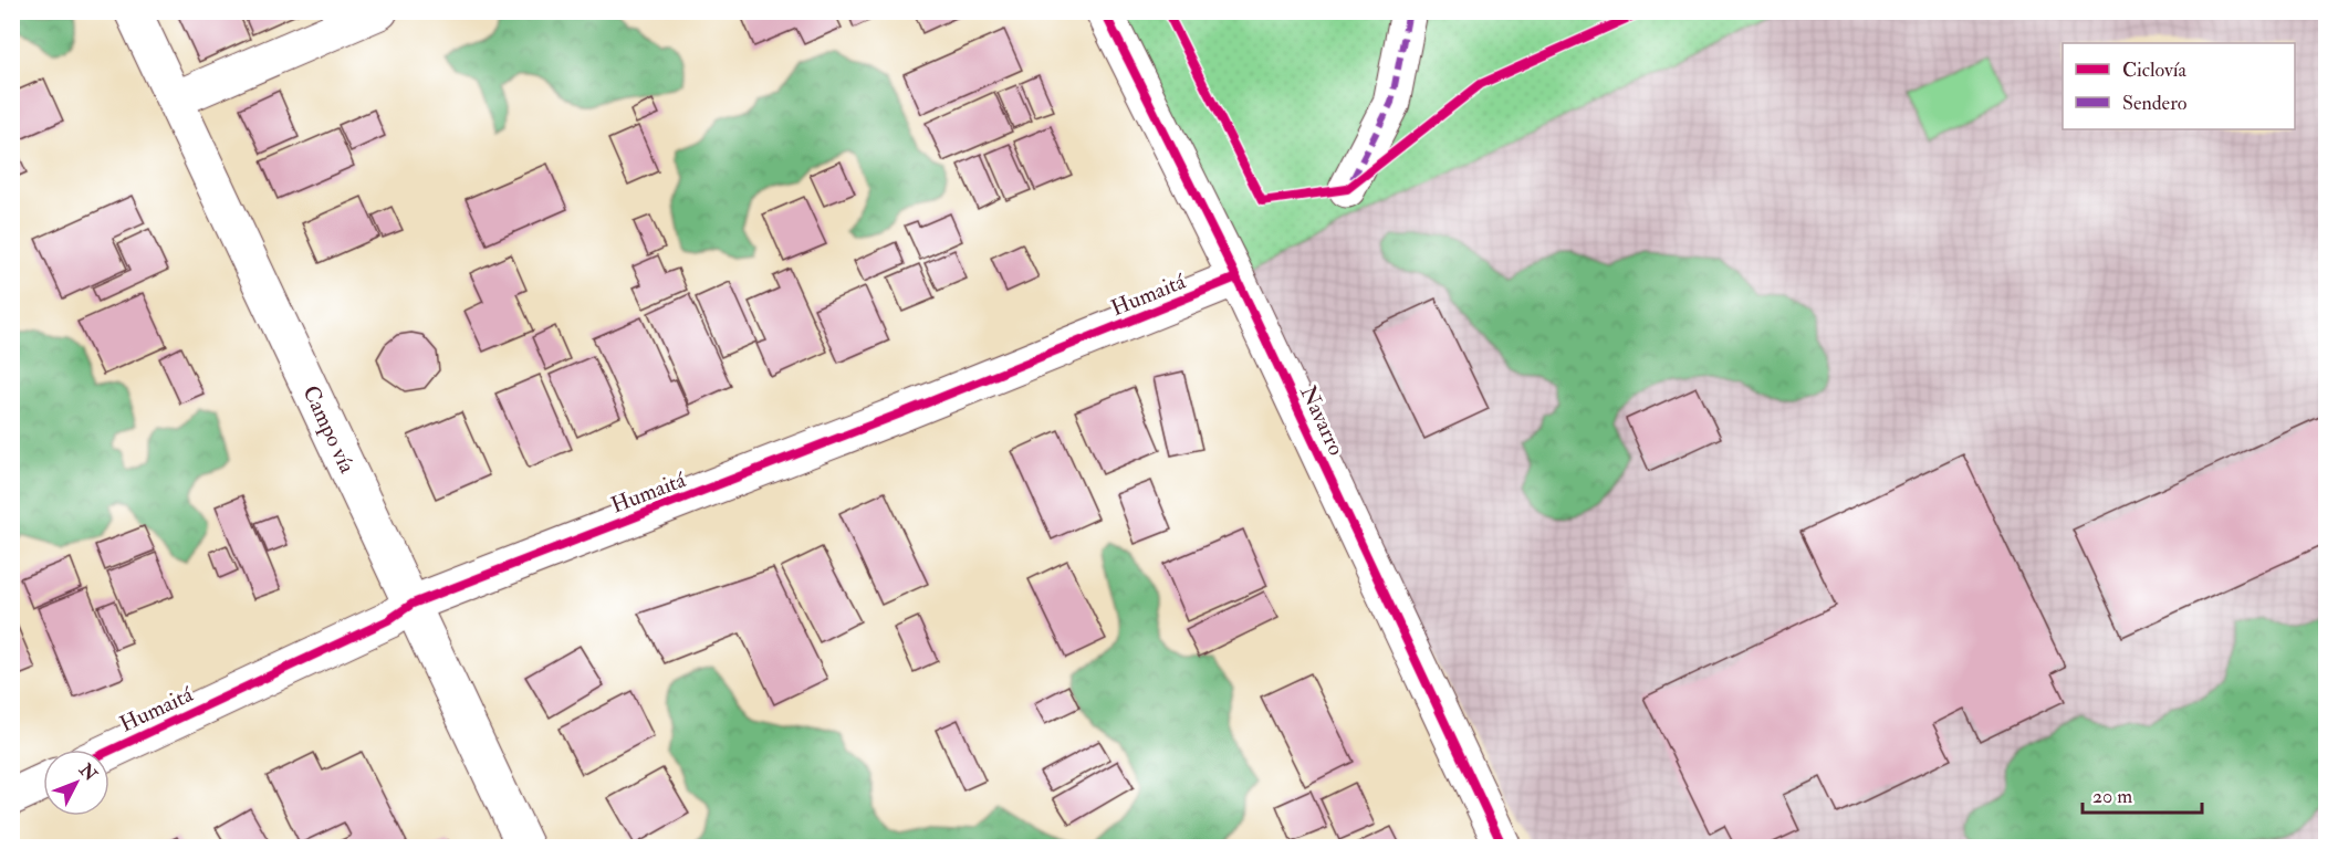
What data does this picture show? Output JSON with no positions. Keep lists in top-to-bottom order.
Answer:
{
  "streets": {
    "street": ["Humaitá", "Navarro", "Campo vía"]
  },
  "crossings": [
    ["Humaitá", "Navarro"],
    ["Humaitá", "Campo vía"]
  ],
  "legend": ["Ciclovía", "Sendero"],
  "scale_bar": "20 m",
  "north": "top right"
}
